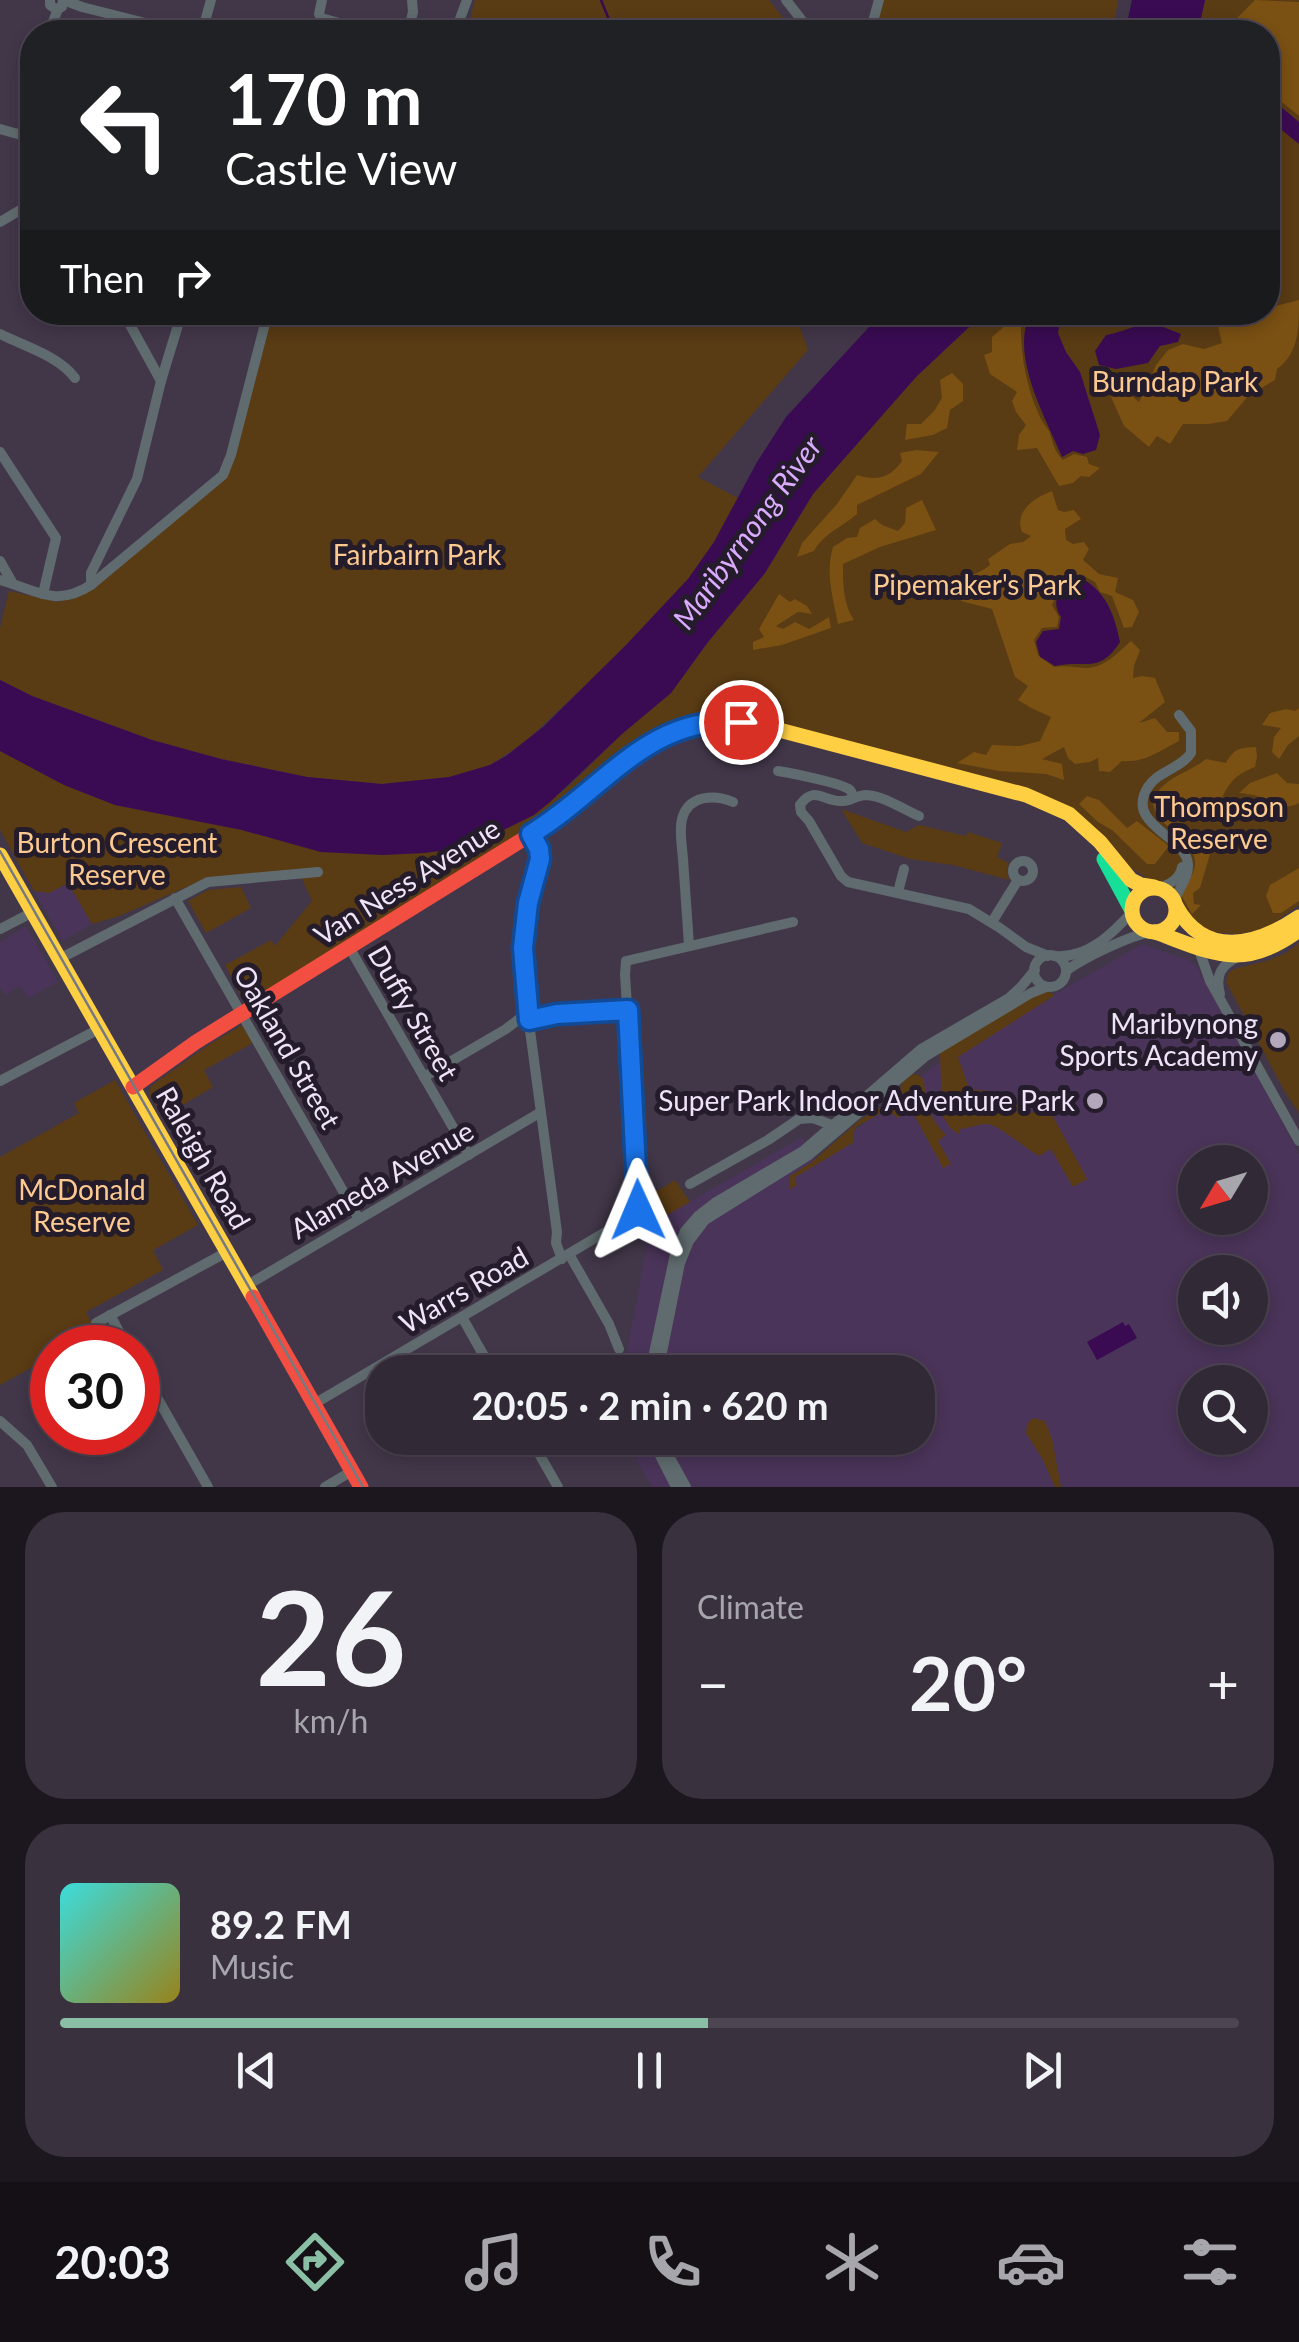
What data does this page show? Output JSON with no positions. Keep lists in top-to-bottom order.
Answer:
{
  "streets": {
    "main road": ["Van Ness Avenue", "Raleigh Road"],
    "street": [
      "Duffy Street",
      "Oakland Street",
      "Alameda Avenue",
      "Warrs Road"
    ]
  },
  "crossings": [
    ["Van Ness Avenue", "Duffy Street"],
    ["Van Ness Avenue", "Oakland Street"],
    ["Van Ness Avenue", "Raleigh Road"],
    ["Duffy Street", "Alameda Avenue"],
    ["Oakland Street", "Alameda Avenue"],
    ["Raleigh Road", "Alameda Avenue"],
    ["Raleigh Road", "Warrs Road"]
  ],
  "water": ["Maribyrnong River"],
  "parks": [
    "Burndap Park",
    "Fairbairn Park",
    "Pipemaker's Park",
    "Thompson Reserve",
    "Burton Crescent Reserve",
    "McDonald Reserve"
  ],
  "places": ["Maribynong Sports Academy", "Super Park Indoor Adventure Park"],
  "north": "bottom left",
  "page": {
    "turn": ["170 m", "Castle View"],
    "then": "Then",
    "limit": "30",
    "trip": "20:05 · 2 min · 620 m",
    "tile": [
      ["26", "km/h"],
      "Climate"
    ],
    "heat": ["−", "20°", "+"],
    "song": ["89.2 FM", "Music"],
    "tabs": "20:03"
  }
}
